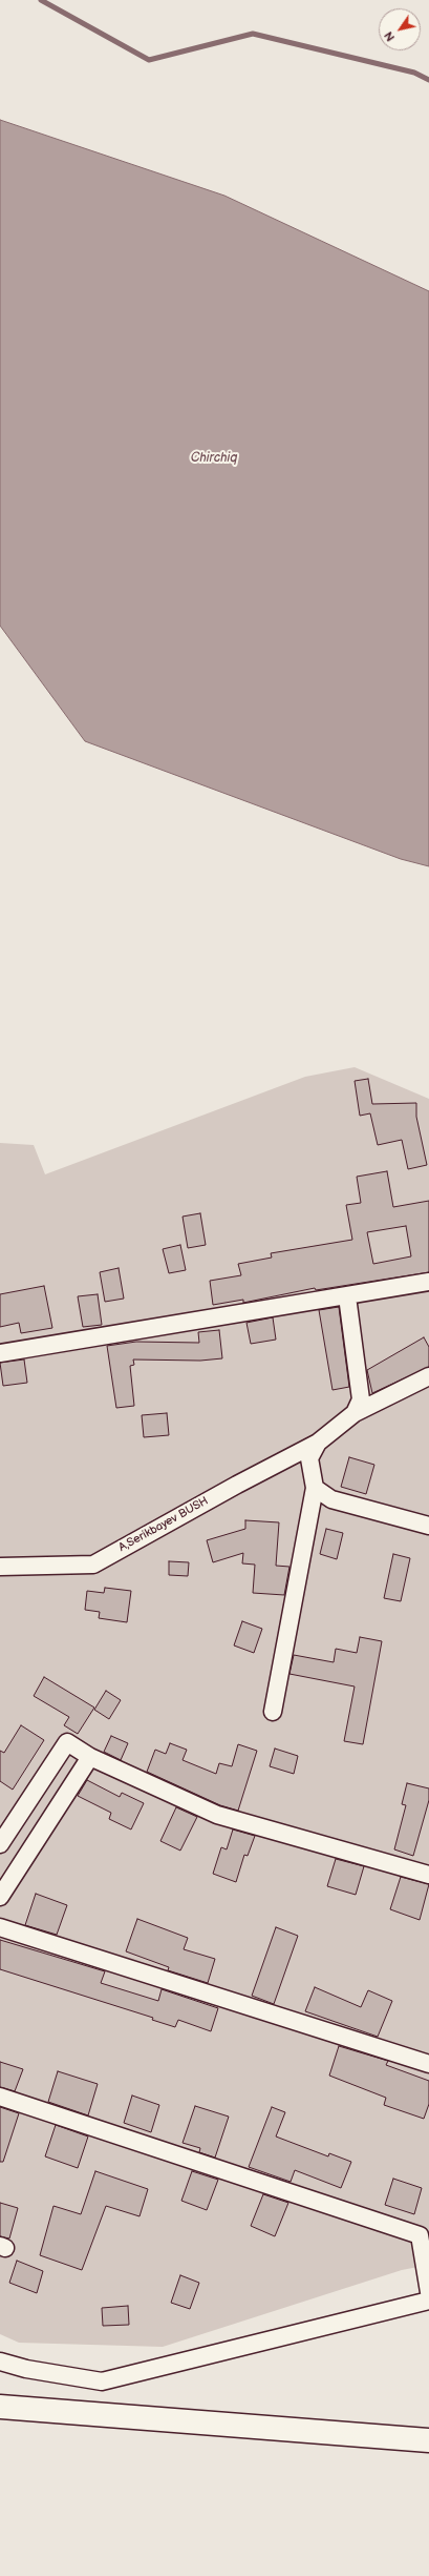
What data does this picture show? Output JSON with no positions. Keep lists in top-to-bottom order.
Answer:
{
  "streets": {
    "street": ["A,Serikbayev BUSH"]
  },
  "water": ["Chirchiq"],
  "north": "bottom left"
}
